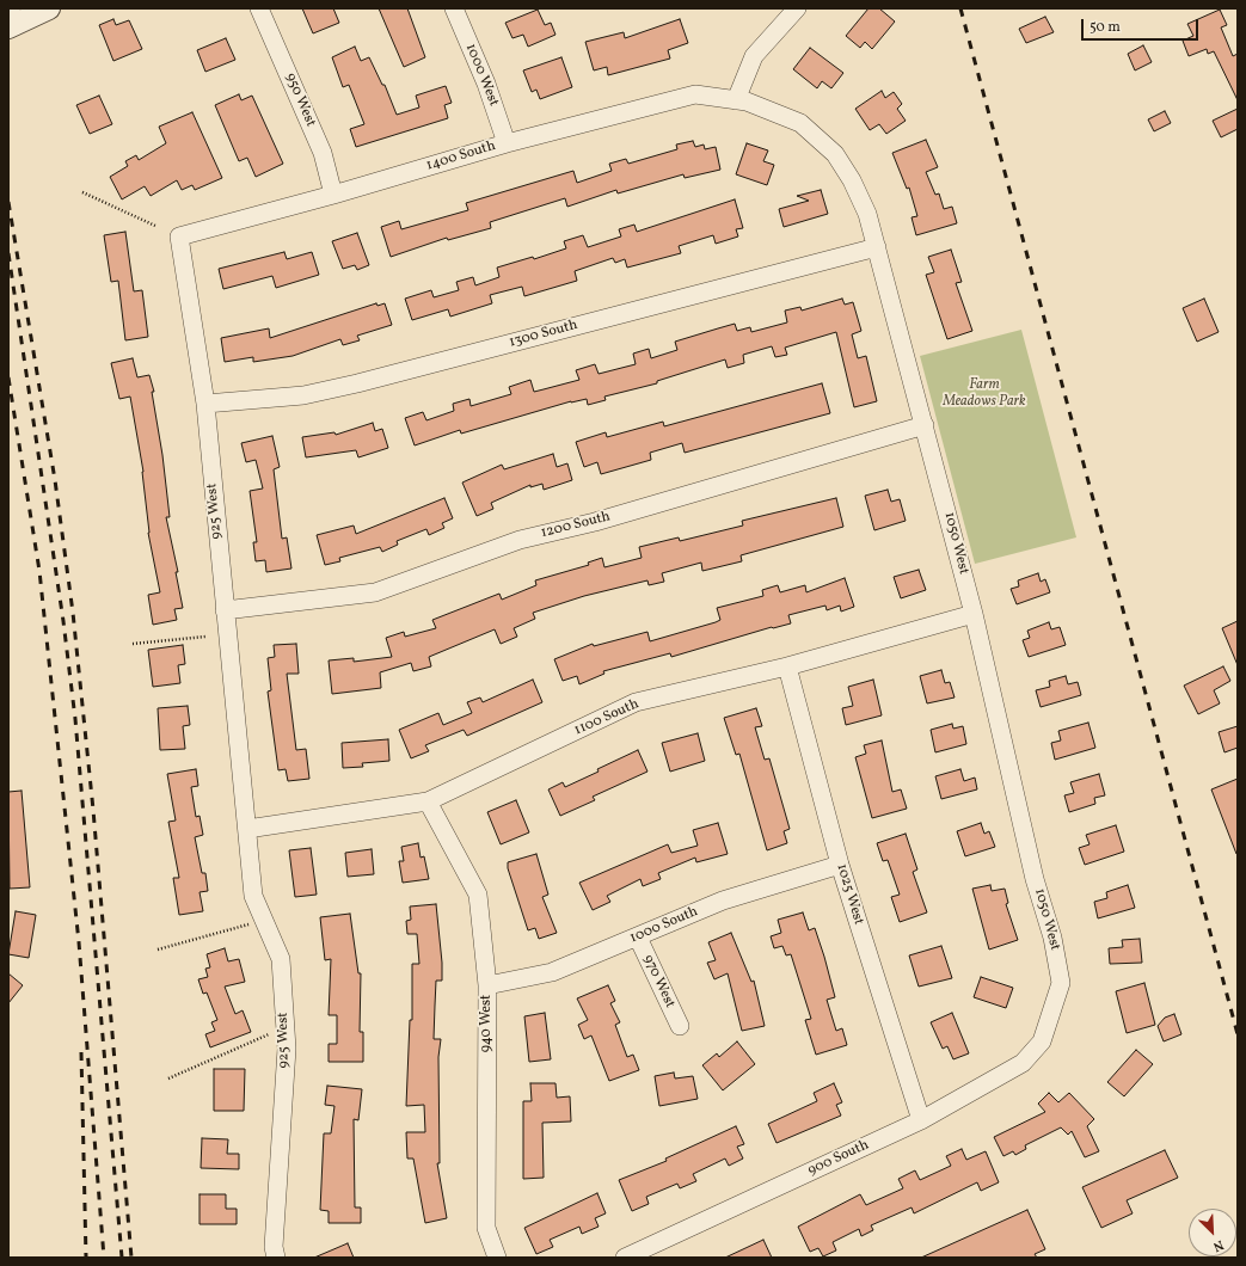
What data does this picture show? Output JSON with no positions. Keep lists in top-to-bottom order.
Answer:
{
  "streets": {
    "street": [
      "1000 West",
      "950 West",
      "1400 South",
      "1300 South",
      "925 West",
      "1200 South",
      "1050 West",
      "1100 South",
      "1025 West",
      "1000 South",
      "970 West",
      "940 West",
      "900 South"
    ]
  },
  "crossings": [
    ["1000 West", "1400 South"],
    ["950 West", "1400 South"],
    ["1400 South", "925 West"],
    ["1400 South", "1050 West"],
    ["1300 South", "925 West"],
    ["1300 South", "1050 West"],
    ["925 West", "1200 South"],
    ["925 West", "1100 South"],
    ["1200 South", "1050 West"],
    ["1050 West", "1100 South"],
    ["1050 West", "900 South"],
    ["1100 South", "1025 West"],
    ["1100 South", "940 West"],
    ["1025 West", "1000 South"],
    ["1025 West", "900 South"],
    ["1000 South", "970 West"],
    ["1000 South", "940 West"]
  ],
  "parks": ["Farm Meadows Park"],
  "scale_bar": "50 m",
  "north": "bottom right"
}
